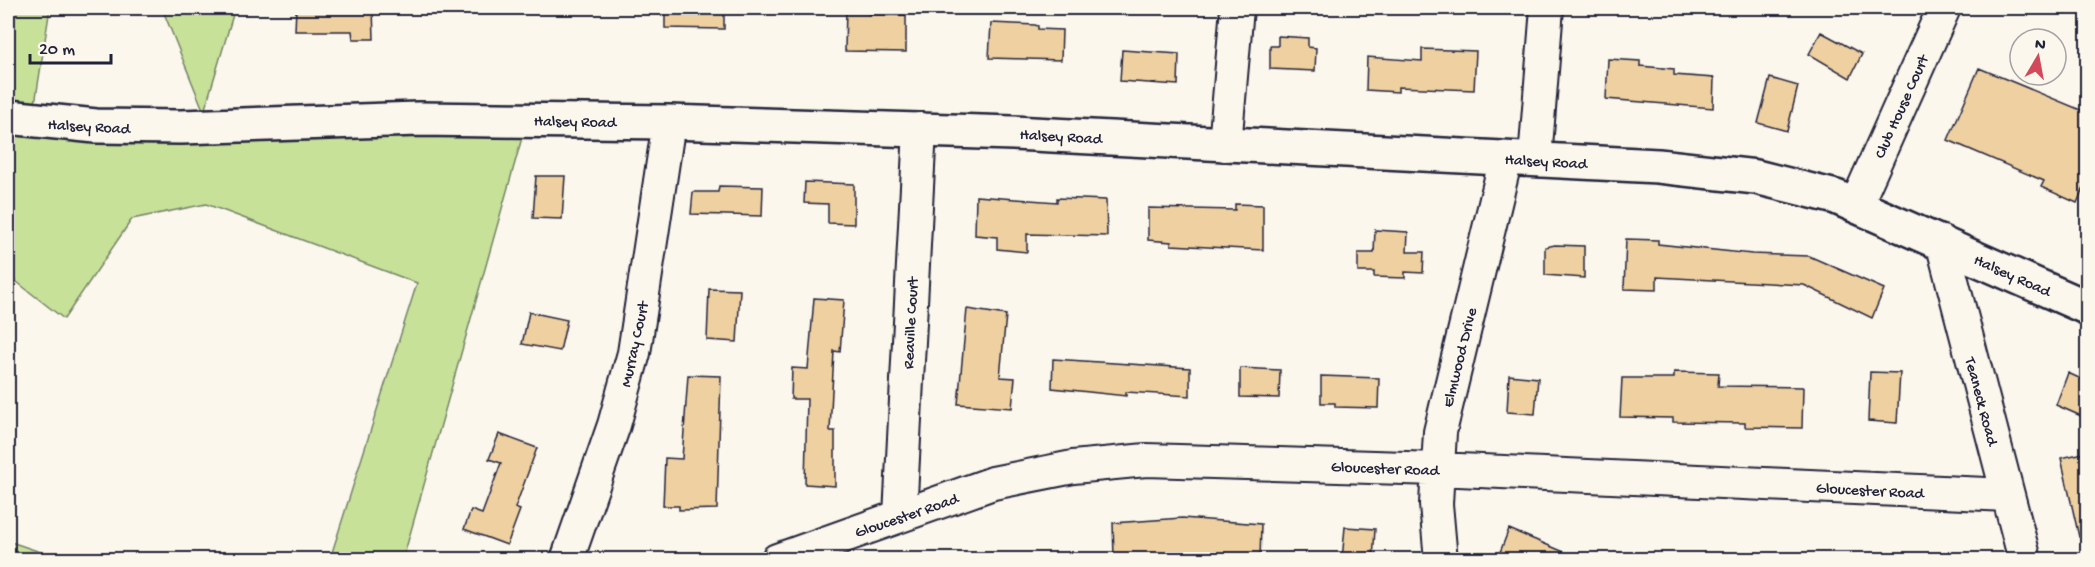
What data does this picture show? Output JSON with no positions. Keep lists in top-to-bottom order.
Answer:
{
  "streets": {
    "street": [
      "Club House Court",
      "Halsey Road",
      "Reaville Court",
      "Murray Court",
      "Elmwood Drive",
      "Teaneck Road",
      "Gloucester Road"
    ]
  },
  "crossings": [
    ["Club House Court", "Halsey Road"],
    ["Halsey Road", "Reaville Court"],
    ["Halsey Road", "Murray Court"],
    ["Halsey Road", "Elmwood Drive"],
    ["Halsey Road", "Teaneck Road"],
    ["Reaville Court", "Gloucester Road"],
    ["Elmwood Drive", "Gloucester Road"],
    ["Teaneck Road", "Gloucester Road"]
  ],
  "scale_bar": "20 m",
  "north": "top"
}
